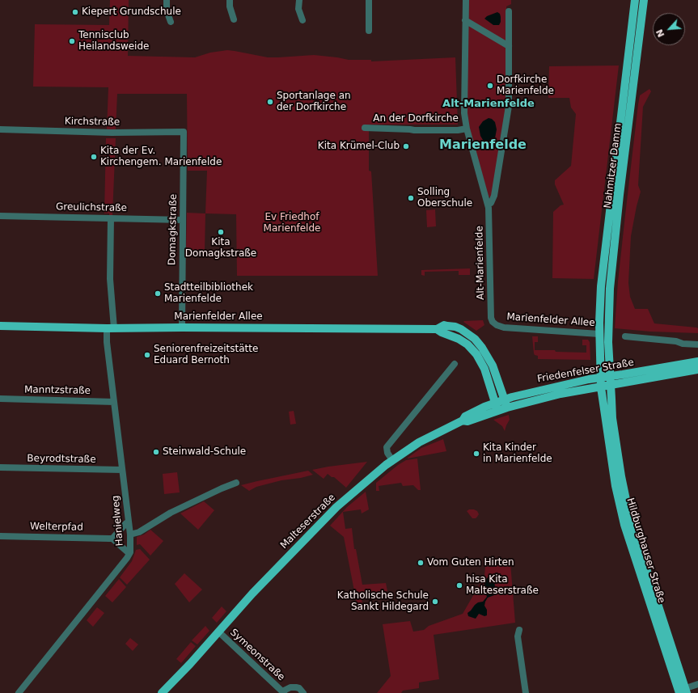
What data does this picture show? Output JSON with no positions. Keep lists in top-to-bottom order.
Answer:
{
  "streets": {
    "main road": [
      "Nahmitzer Damm",
      "Marienfelder Allee",
      "Friedenfelser Straße",
      "Malteserstraße",
      "Hildburghauser Straße"
    ],
    "street": [
      "An der Dorfkirche",
      "Kirchstraße",
      "Greulichstraße",
      "Domagkstraße",
      "Alt-Marienfelde",
      "Manntzstraße",
      "Beyrodtstraße",
      "Hanielweg",
      "Welterpfad",
      "Symeonstraße"
    ]
  },
  "crossings": [
    ["An der Dorfkirche", "Alt-Marienfelde"],
    ["Kirchstraße", "Domagkstraße"],
    ["Nahmitzer Damm", "Marienfelder Allee"],
    ["Nahmitzer Damm", "Hildburghauser Straße"],
    ["Greulichstraße", "Domagkstraße"],
    ["Greulichstraße", "Hanielweg"],
    ["Domagkstraße", "Marienfelder Allee"],
    ["Alt-Marienfelde", "Marienfelder Allee"],
    ["Marienfelder Allee", "Friedenfelser Straße"],
    ["Marienfelder Allee", "Hanielweg"],
    ["Marienfelder Allee", "Hildburghauser Straße"],
    ["Friedenfelser Straße", "Malteserstraße"],
    ["Friedenfelser Straße", "Hildburghauser Straße"],
    ["Manntzstraße", "Hanielweg"],
    ["Beyrodtstraße", "Hanielweg"],
    ["Malteserstraße", "Symeonstraße"]
  ],
  "districts": ["Alt-Marienfelde", "Marienfelde"],
  "parks": ["Ev Friedhof Marienfelde"],
  "places": [
    "Kiepert Grundschule",
    "Tennisclub Heilandsweide",
    "Dorfkirche Marienfelde",
    "Sportanlage an der Dorfkirche",
    "Kita Krümel-Club",
    "Kita der Ev. Kirchengem. Marienfelde",
    "Solling Oberschule",
    "Kita Domagkstraße",
    "Stadtteilbibliothek Marienfelde",
    "Seniorenfreizeitstätte Eduard Bernoth",
    "Steinwald-Schule",
    "Kita Kinder in Marienfelde",
    "Vom Guten Hirten",
    "hisa Kita Malteserstraße",
    "Katholische Schule Sankt Hildegard"
  ],
  "north": "bottom left"
}
